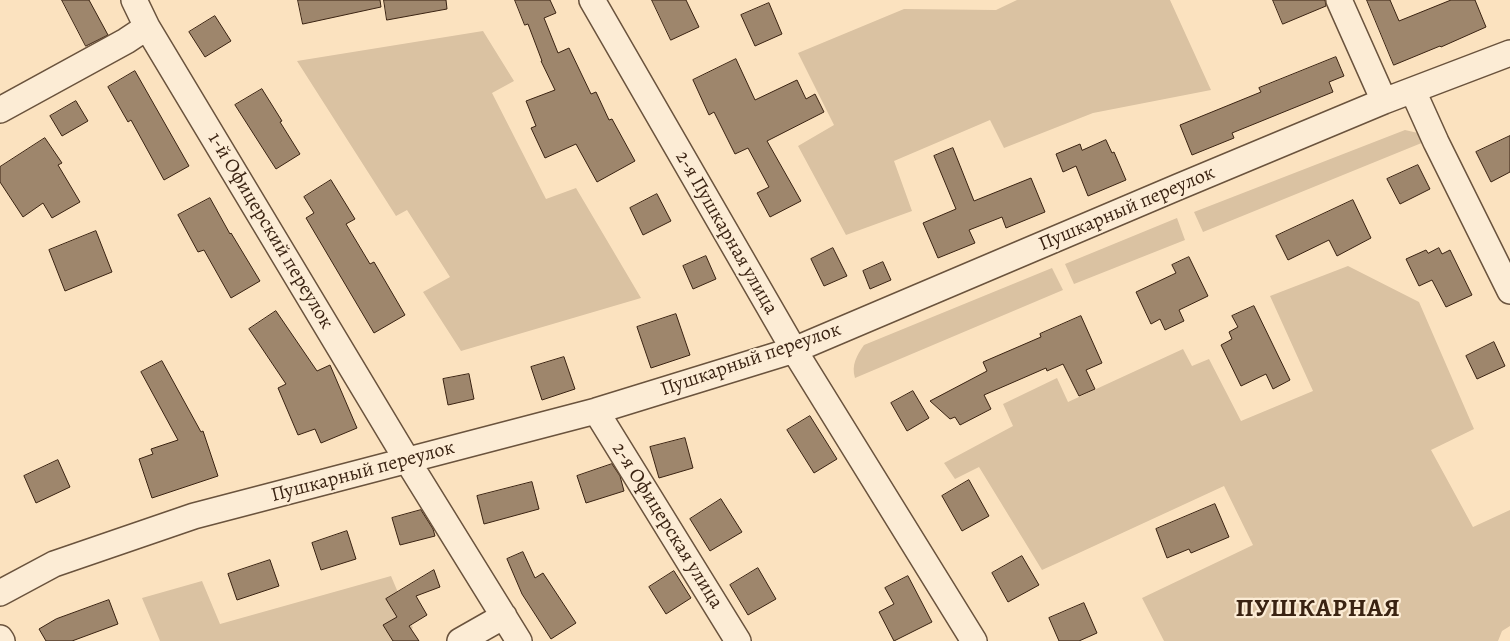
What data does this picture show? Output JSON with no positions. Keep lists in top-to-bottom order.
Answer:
{
  "streets": {
    "street": [
      "Пушкарный переулок",
      "1-й Офицерский переулок",
      "2-я Пушкарная улица",
      "2-я Офицерская улица"
    ]
  },
  "crossings": [
    ["Пушкарный переулок", "1-й Офицерский переулок"],
    ["Пушкарный переулок", "2-я Пушкарная улица"],
    ["Пушкарный переулок", "2-я Офицерская улица"]
  ],
  "districts": ["ПУШКАРНАЯ"]
}
